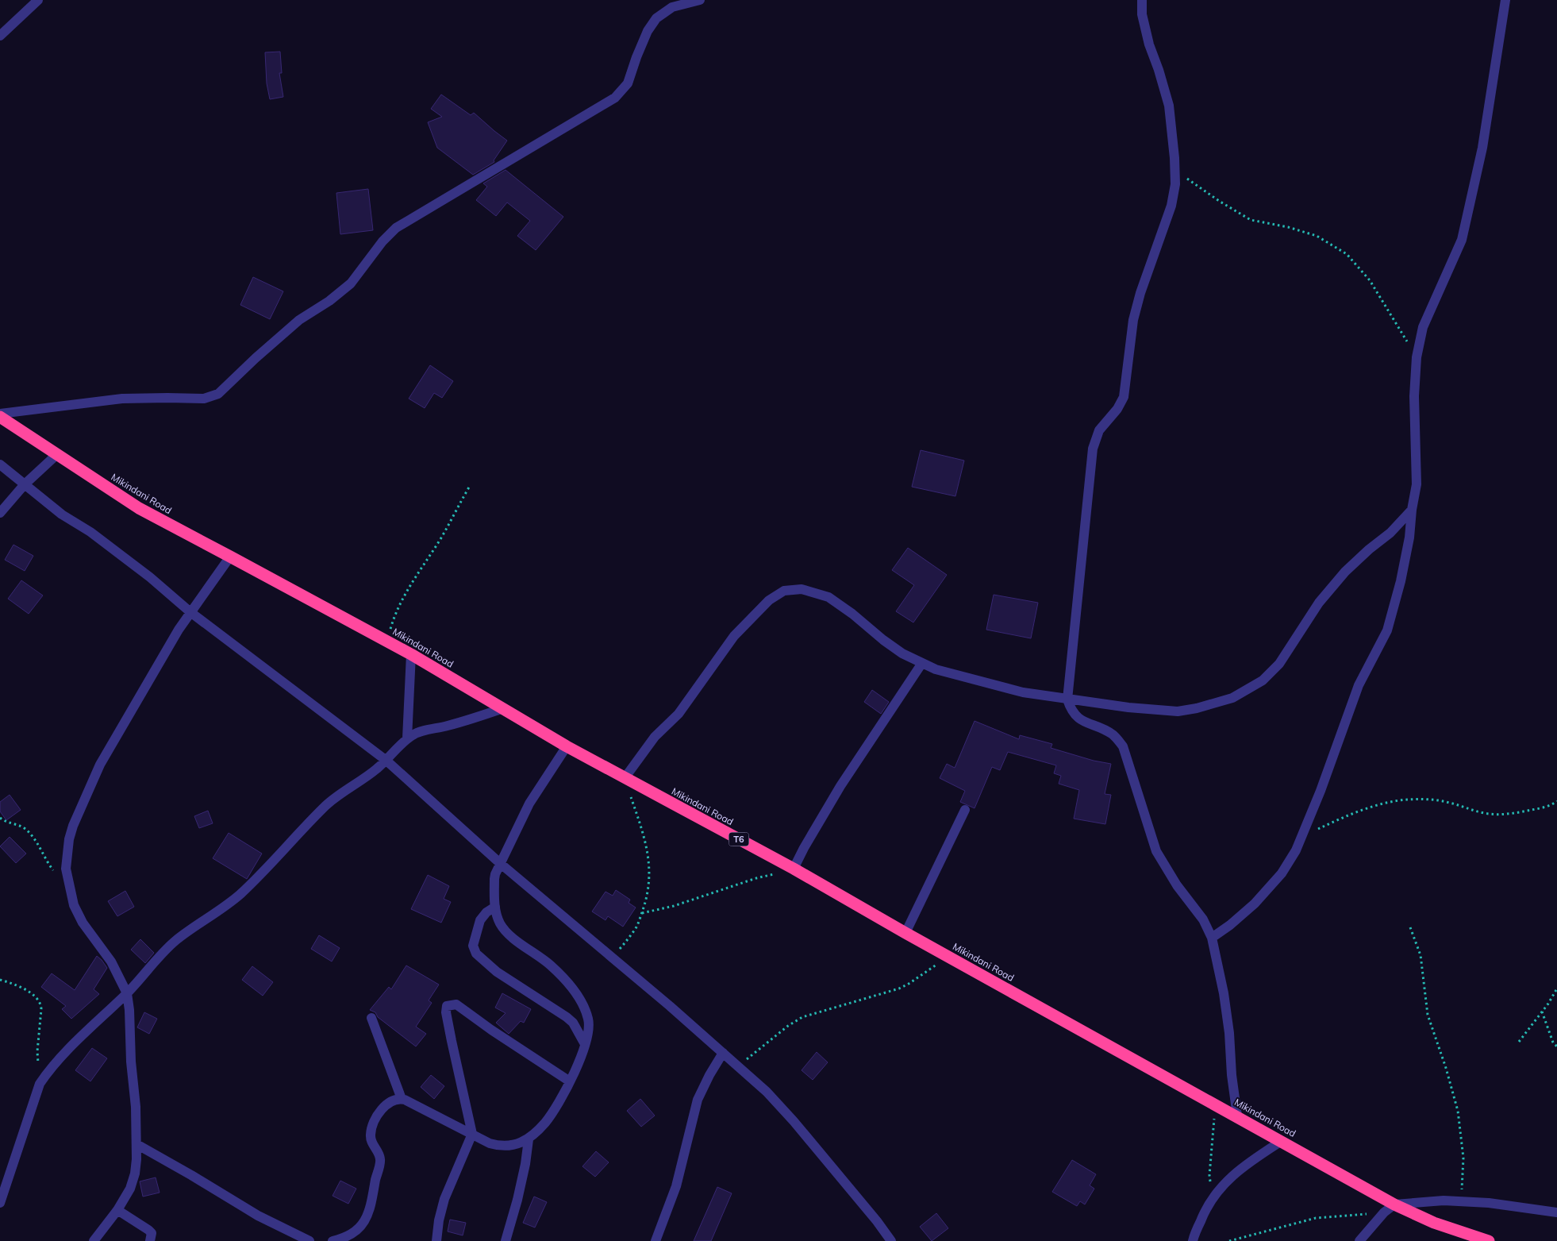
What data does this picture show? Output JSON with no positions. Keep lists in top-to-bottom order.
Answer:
{
  "streets": {
    "highway": ["Mikindani Road", "T6"]
  }
}
